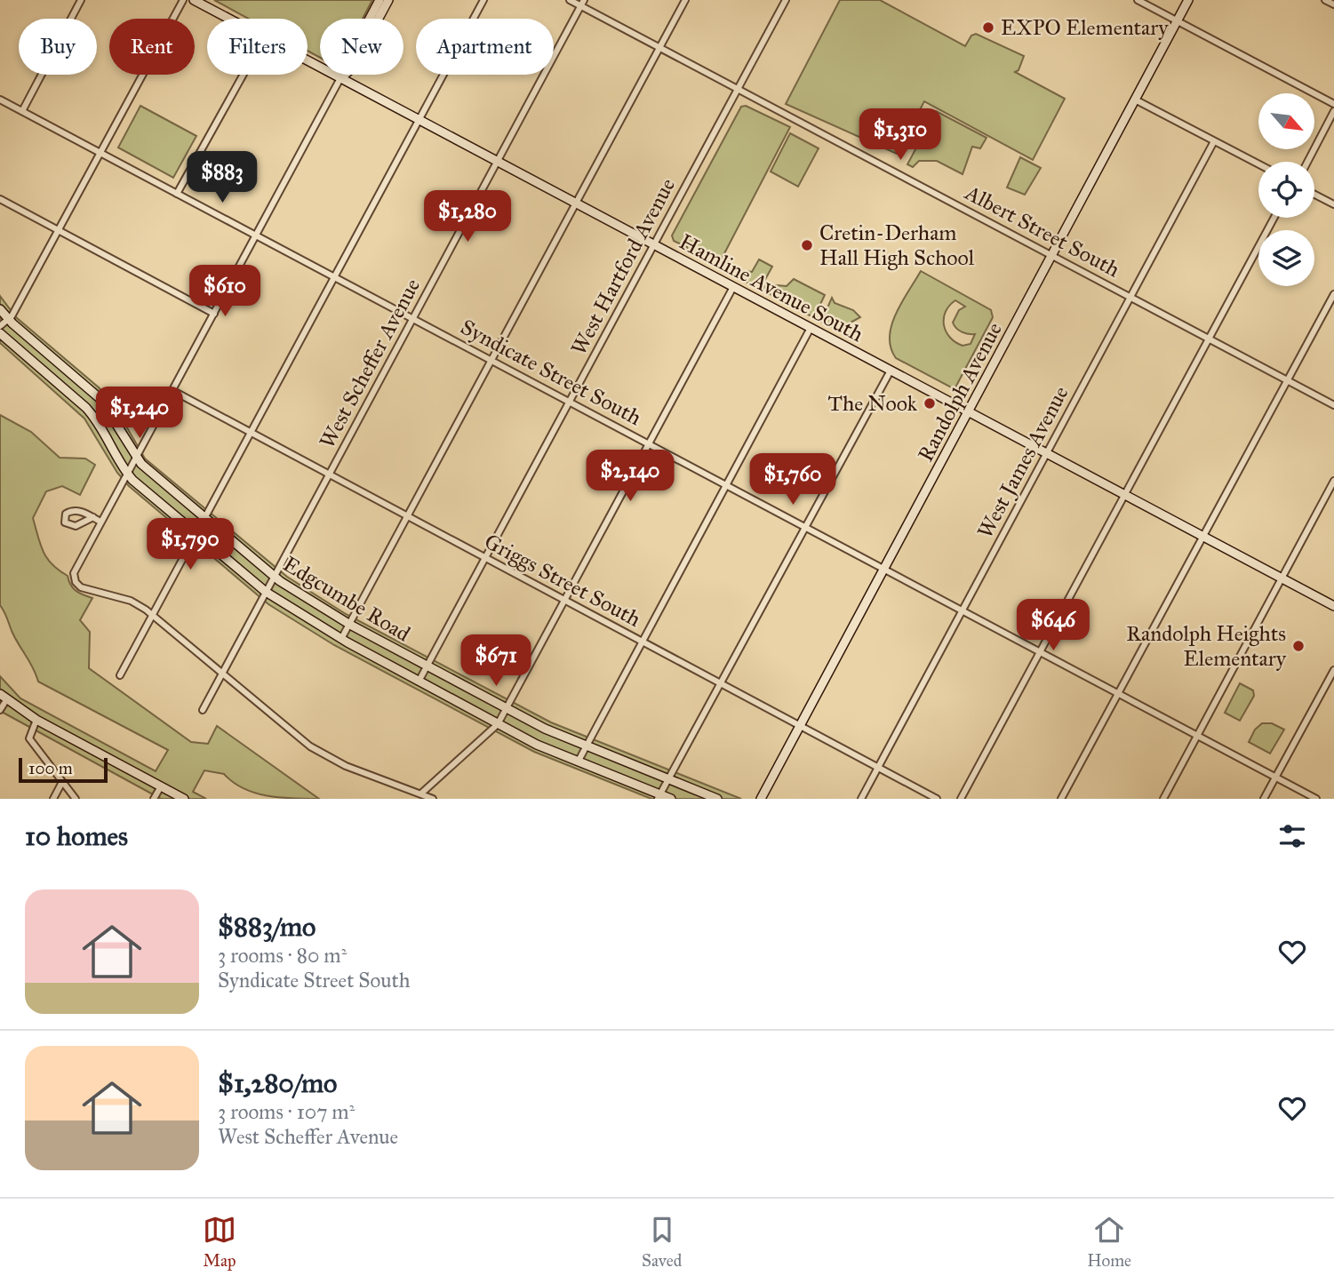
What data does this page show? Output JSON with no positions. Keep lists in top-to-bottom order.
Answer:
{
  "streets": {
    "street": [
      "Albert Street South",
      "West Hartford Avenue",
      "Hamline Avenue South",
      "West Scheffer Avenue",
      "Syndicate Street South",
      "Randolph Avenue",
      "West James Avenue",
      "Griggs Street South",
      "Edgcumbe Road"
    ]
  },
  "crossings": [
    ["Albert Street South", "West Hartford Avenue"],
    ["Albert Street South", "West Scheffer Avenue"],
    ["Albert Street South", "Randolph Avenue"],
    ["Albert Street South", "West James Avenue"],
    ["West Hartford Avenue", "Hamline Avenue South"],
    ["West Hartford Avenue", "Syndicate Street South"],
    ["West Hartford Avenue", "Griggs Street South"],
    ["West Hartford Avenue", "Edgcumbe Road"],
    ["Hamline Avenue South", "West Scheffer Avenue"],
    ["Hamline Avenue South", "Randolph Avenue"],
    ["Hamline Avenue South", "West James Avenue"],
    ["West Scheffer Avenue", "Syndicate Street South"],
    ["West Scheffer Avenue", "Griggs Street South"],
    ["West Scheffer Avenue", "Edgcumbe Road"],
    ["Syndicate Street South", "Randolph Avenue"],
    ["Syndicate Street South", "West James Avenue"],
    ["Randolph Avenue", "Griggs Street South"],
    ["West James Avenue", "Griggs Street South"]
  ],
  "places": [
    "EXPO Elementary",
    "Cretin-Derham Hall High School",
    "The Nook",
    "Randolph Heights Elementary"
  ],
  "scale_bar": "100 m",
  "north": "bottom right",
  "page": {
    "chip": [
      "Buy",
      "Rent",
      "Filters",
      "New",
      "Apartment"
    ],
    "price": [
      "$1,310",
      "$883",
      "$1,280",
      "$610",
      "$1,240",
      "$2,140",
      "$1,760",
      "$1,790",
      "$646",
      "$671"
    ],
    "scale": "100 m",
    "heading": "10 homes",
    "list": [
      {
        "name": "$883/mo",
        "note": "3 rooms · 80 m² · Syndicate Street South"
      },
      {
        "name": "$1,280/mo",
        "note": "3 rooms · 107 m² · West Scheffer Avenue"
      }
    ],
    "tabs": ["Map", "Saved", "Home"]
  }
}
